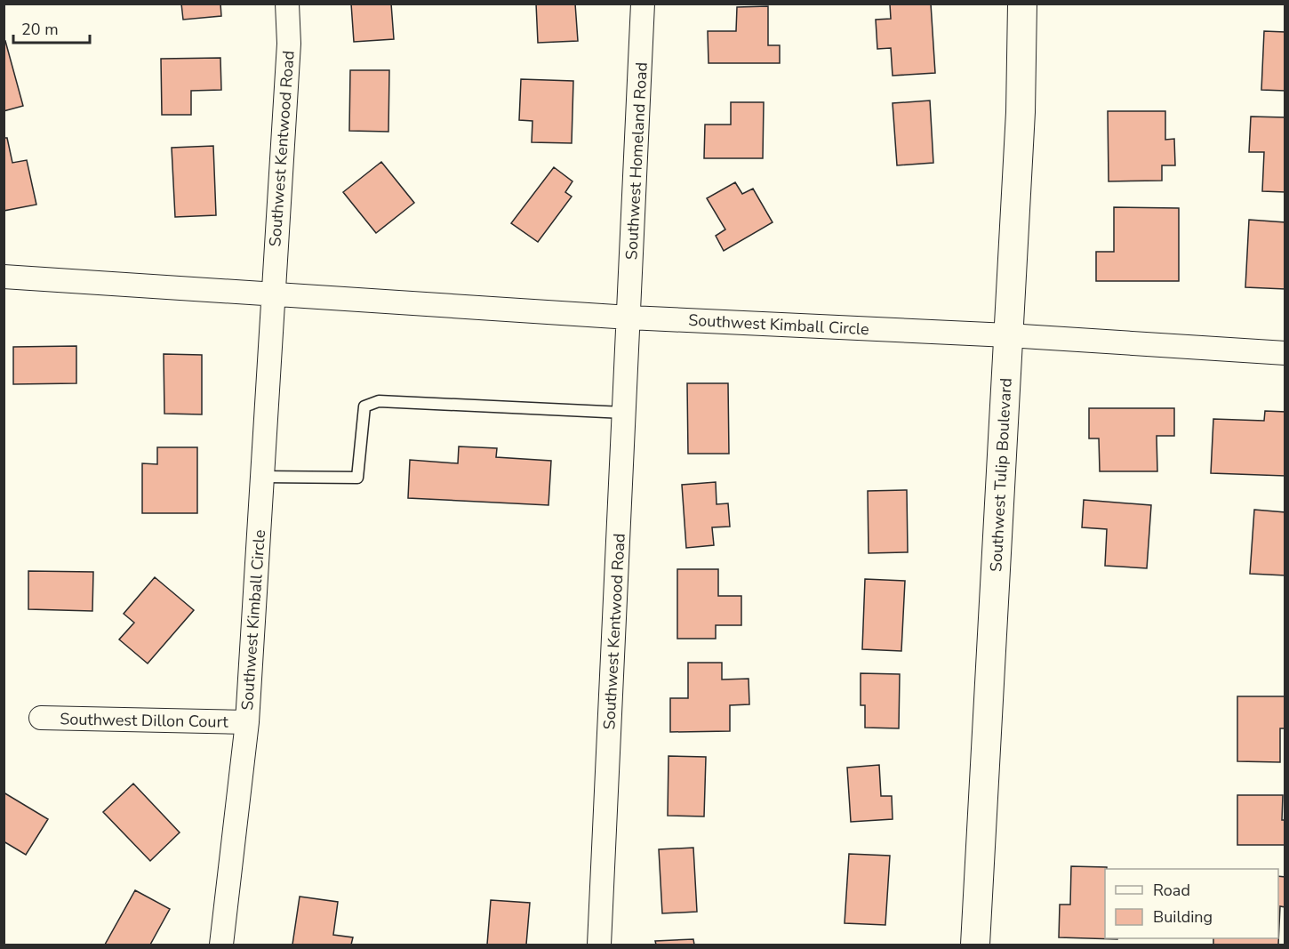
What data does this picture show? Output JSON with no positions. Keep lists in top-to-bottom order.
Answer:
{
  "streets": {
    "street": [
      "Southwest Kentwood Road",
      "Southwest Homeland Road",
      "Southwest Kimball Circle",
      "Southwest Tulip Boulevard",
      "Southwest Dillon Court"
    ]
  },
  "crossings": [
    ["Southwest Kentwood Road", "Southwest Homeland Road"],
    ["Southwest Kentwood Road", "Southwest Kimball Circle"],
    ["Southwest Homeland Road", "Southwest Kimball Circle"],
    ["Southwest Kimball Circle", "Southwest Tulip Boulevard"],
    ["Southwest Kimball Circle", "Southwest Dillon Court"]
  ],
  "legend": ["Road", "Building"],
  "scale_bar": "20 m"
}
